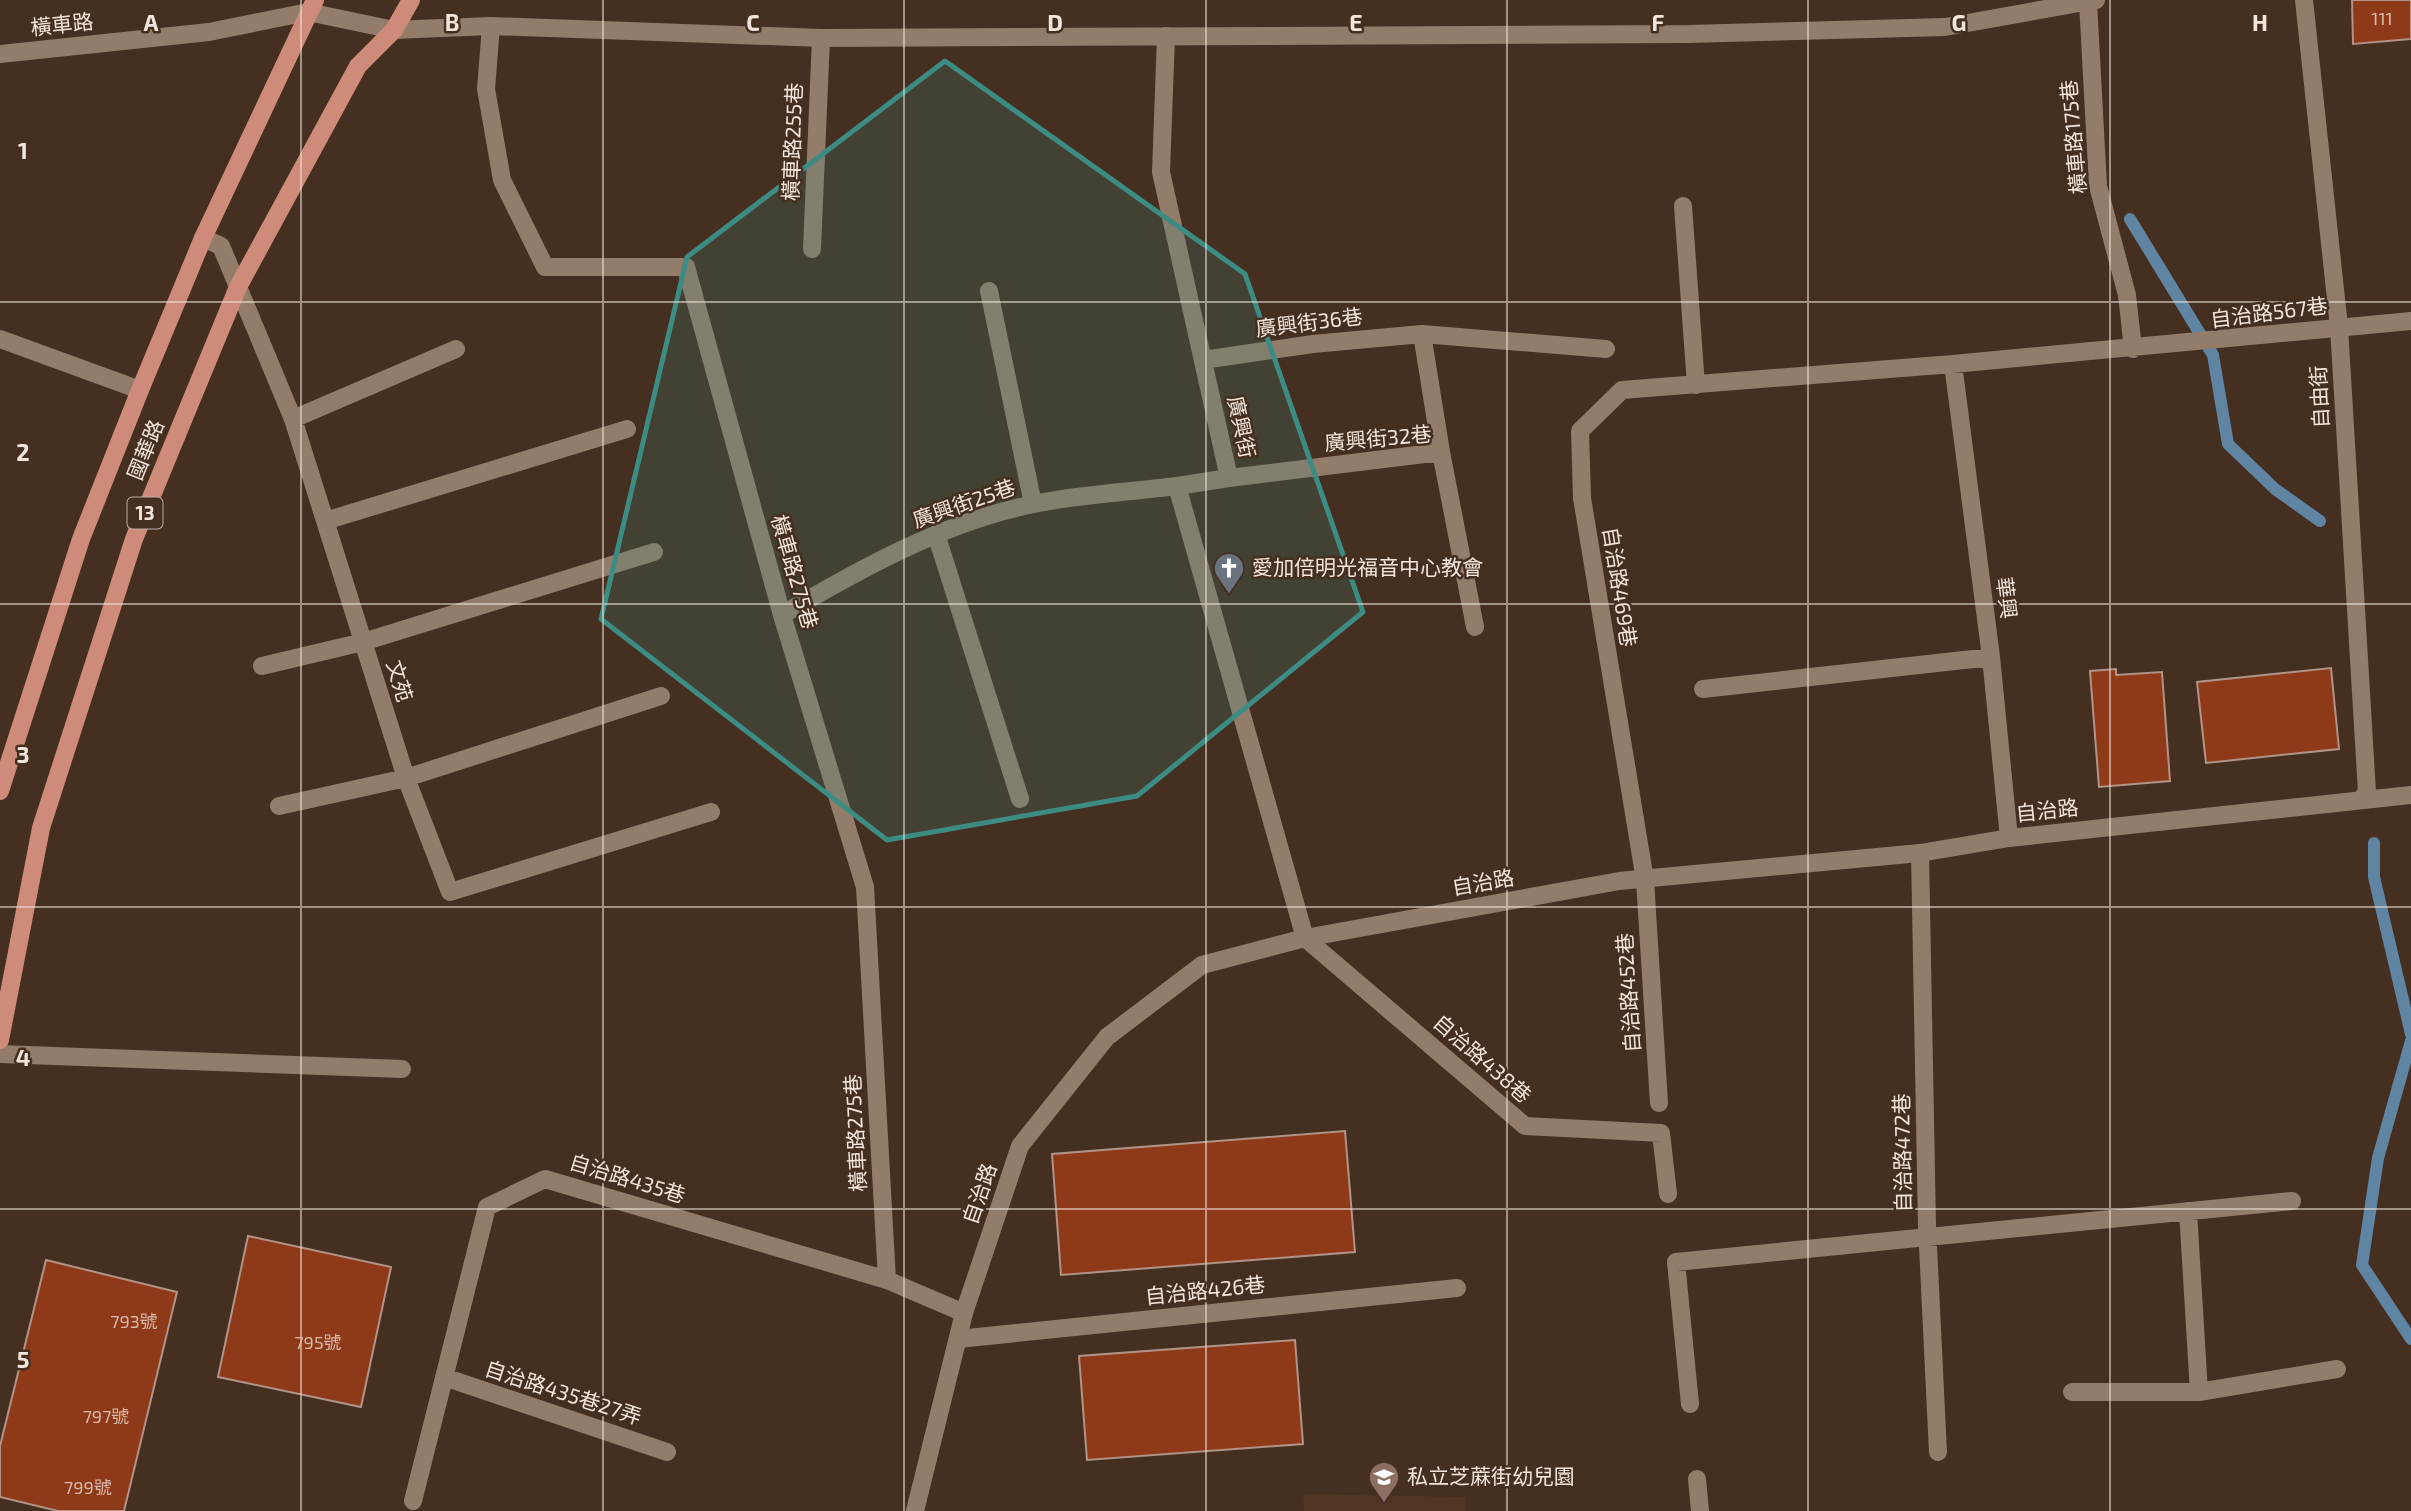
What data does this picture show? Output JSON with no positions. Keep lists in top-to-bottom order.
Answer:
{
  "streets": {
    "main road": ["國華路", "13"],
    "street": [
      "橫車路",
      "橫車路175巷",
      "橫車路255巷",
      "自治路567巷",
      "廣興街36巷",
      "自由街",
      "廣興街",
      "廣興街32巷",
      "廣興街25巷",
      "橫車路275巷",
      "自治路469巷",
      "華興",
      "文苑",
      "自治路",
      "自治路452巷",
      "自治路438巷",
      "自治路472巷",
      "自治路435巷",
      "自治路426巷",
      "自治路435巷27弄"
    ]
  },
  "crossings": [
    ["橫車路", "橫車路175巷"],
    ["橫車路", "橫車路255巷"],
    ["橫車路", "廣興街"],
    ["橫車路", "國華路"],
    ["橫車路", "橫車路275巷"],
    ["橫車路175巷", "自治路567巷"],
    ["自治路567巷", "自由街"],
    ["廣興街36巷", "廣興街"],
    ["自由街", "自治路"],
    ["廣興街", "廣興街32巷"],
    ["廣興街", "廣興街25巷"],
    ["國華路", "文苑"],
    ["廣興街25巷", "橫車路275巷"],
    ["橫車路275巷", "自治路435巷"],
    ["自治路469巷", "自治路"],
    ["自治路469巷", "自治路452巷"],
    ["華興", "自治路"],
    ["自治路", "自治路452巷"],
    ["自治路", "自治路438巷"],
    ["自治路", "自治路472巷"],
    ["自治路", "自治路435巷"],
    ["自治路", "自治路426巷"],
    ["自治路435巷", "自治路435巷27弄"]
  ],
  "places": {
    "church": ["愛加倍明光福音中心教會"],
    "school or university": ["私立芝蔴街幼兒園"]
  },
  "house_numbers": [
    "111",
    "793號",
    "795號",
    "797號",
    "799號"
  ],
  "grid": {
    "columns": [
      "A",
      "B",
      "C",
      "D",
      "E",
      "F",
      "G",
      "H"
    ],
    "rows": [
      "1",
      "2",
      "3",
      "4",
      "5"
    ]
  }
}
